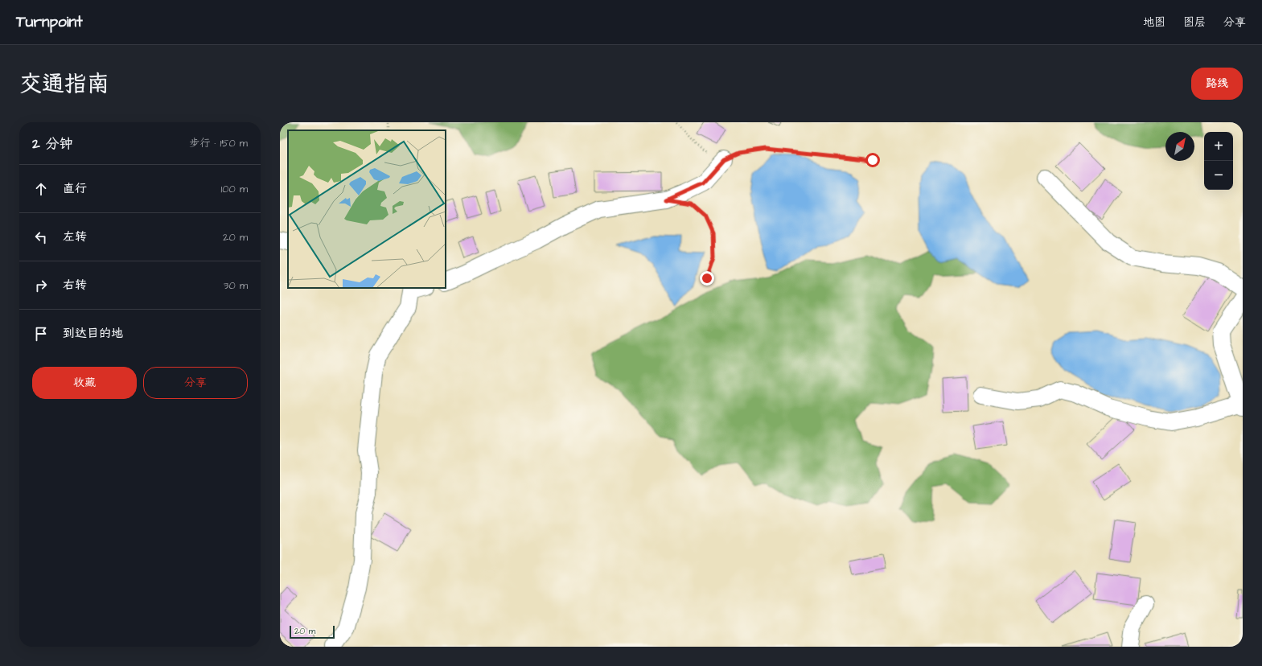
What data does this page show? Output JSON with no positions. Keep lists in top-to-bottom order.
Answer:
{
  "scale_bar": "20 m",
  "north": "top right",
  "page": {
    "header": "Turnpoint",
    "nav": ["地图", "图层", "分享"],
    "title": "交通指南",
    "buttons": [
      "路线",
      ["收藏", "分享"]
    ],
    "heading": ["2 分钟", "步行 · 150 m"],
    "map_buttons": ["+", "−"],
    "list": [
      ["直行", "100 m"],
      ["左转", "20 m"],
      ["右转", "30 m"],
      "到达目的地"
    ],
    "scale": "20 m"
  }
}
